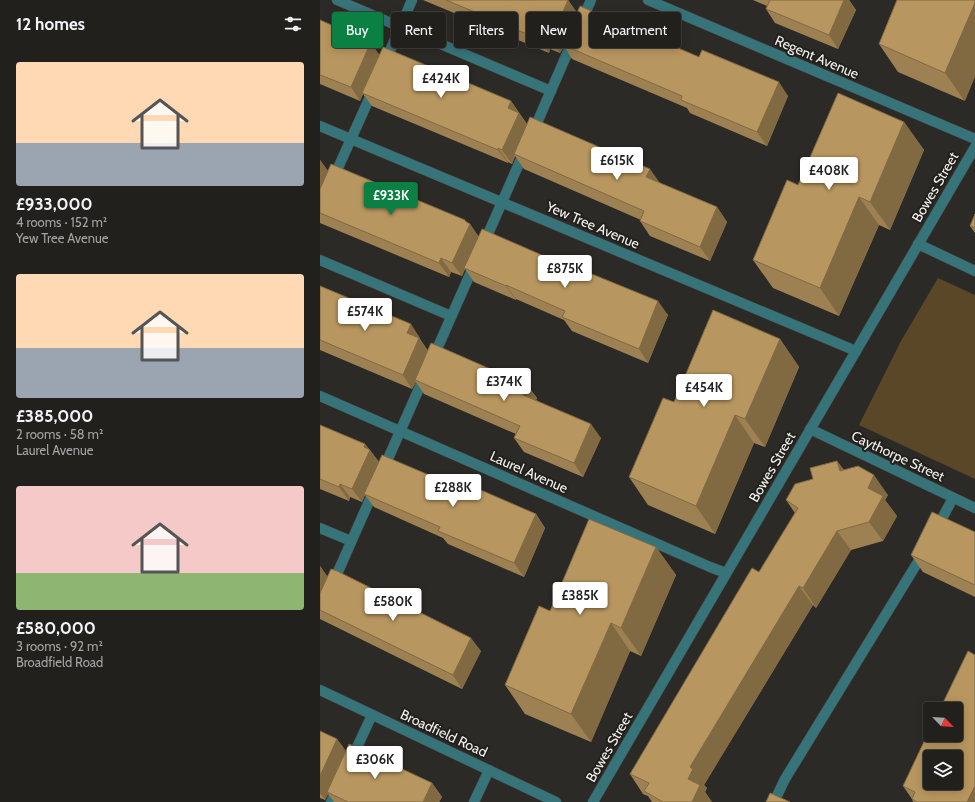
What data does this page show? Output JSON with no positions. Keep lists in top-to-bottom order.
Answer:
{
  "streets": {
    "street": [
      "Regent Avenue",
      "Bowes Street",
      "Yew Tree Avenue",
      "Caythorpe Street",
      "Laurel Avenue",
      "Broadfield Road"
    ]
  },
  "crossings": [
    ["Bowes Street", "Yew Tree Avenue"],
    ["Bowes Street", "Caythorpe Street"],
    ["Bowes Street", "Laurel Avenue"]
  ],
  "north": "bottom right",
  "page": {
    "heading": "12 homes",
    "chip": [
      "Buy",
      "Rent",
      "Filters",
      "New",
      "Apartment"
    ],
    "list": [
      {
        "name": "£933,000",
        "note": "4 rooms · 152 m² · Yew Tree Avenue"
      },
      {
        "name": "£385,000",
        "note": "2 rooms · 58 m² · Laurel Avenue"
      },
      {
        "name": "£580,000",
        "note": "3 rooms · 92 m² · Broadfield Road"
      }
    ],
    "price": [
      "£424K",
      "£615K",
      "£408K",
      "£933K",
      "£875K",
      "£574K",
      "£374K",
      "£454K",
      "£288K",
      "£385K",
      "£580K",
      "£306K"
    ]
  }
}
